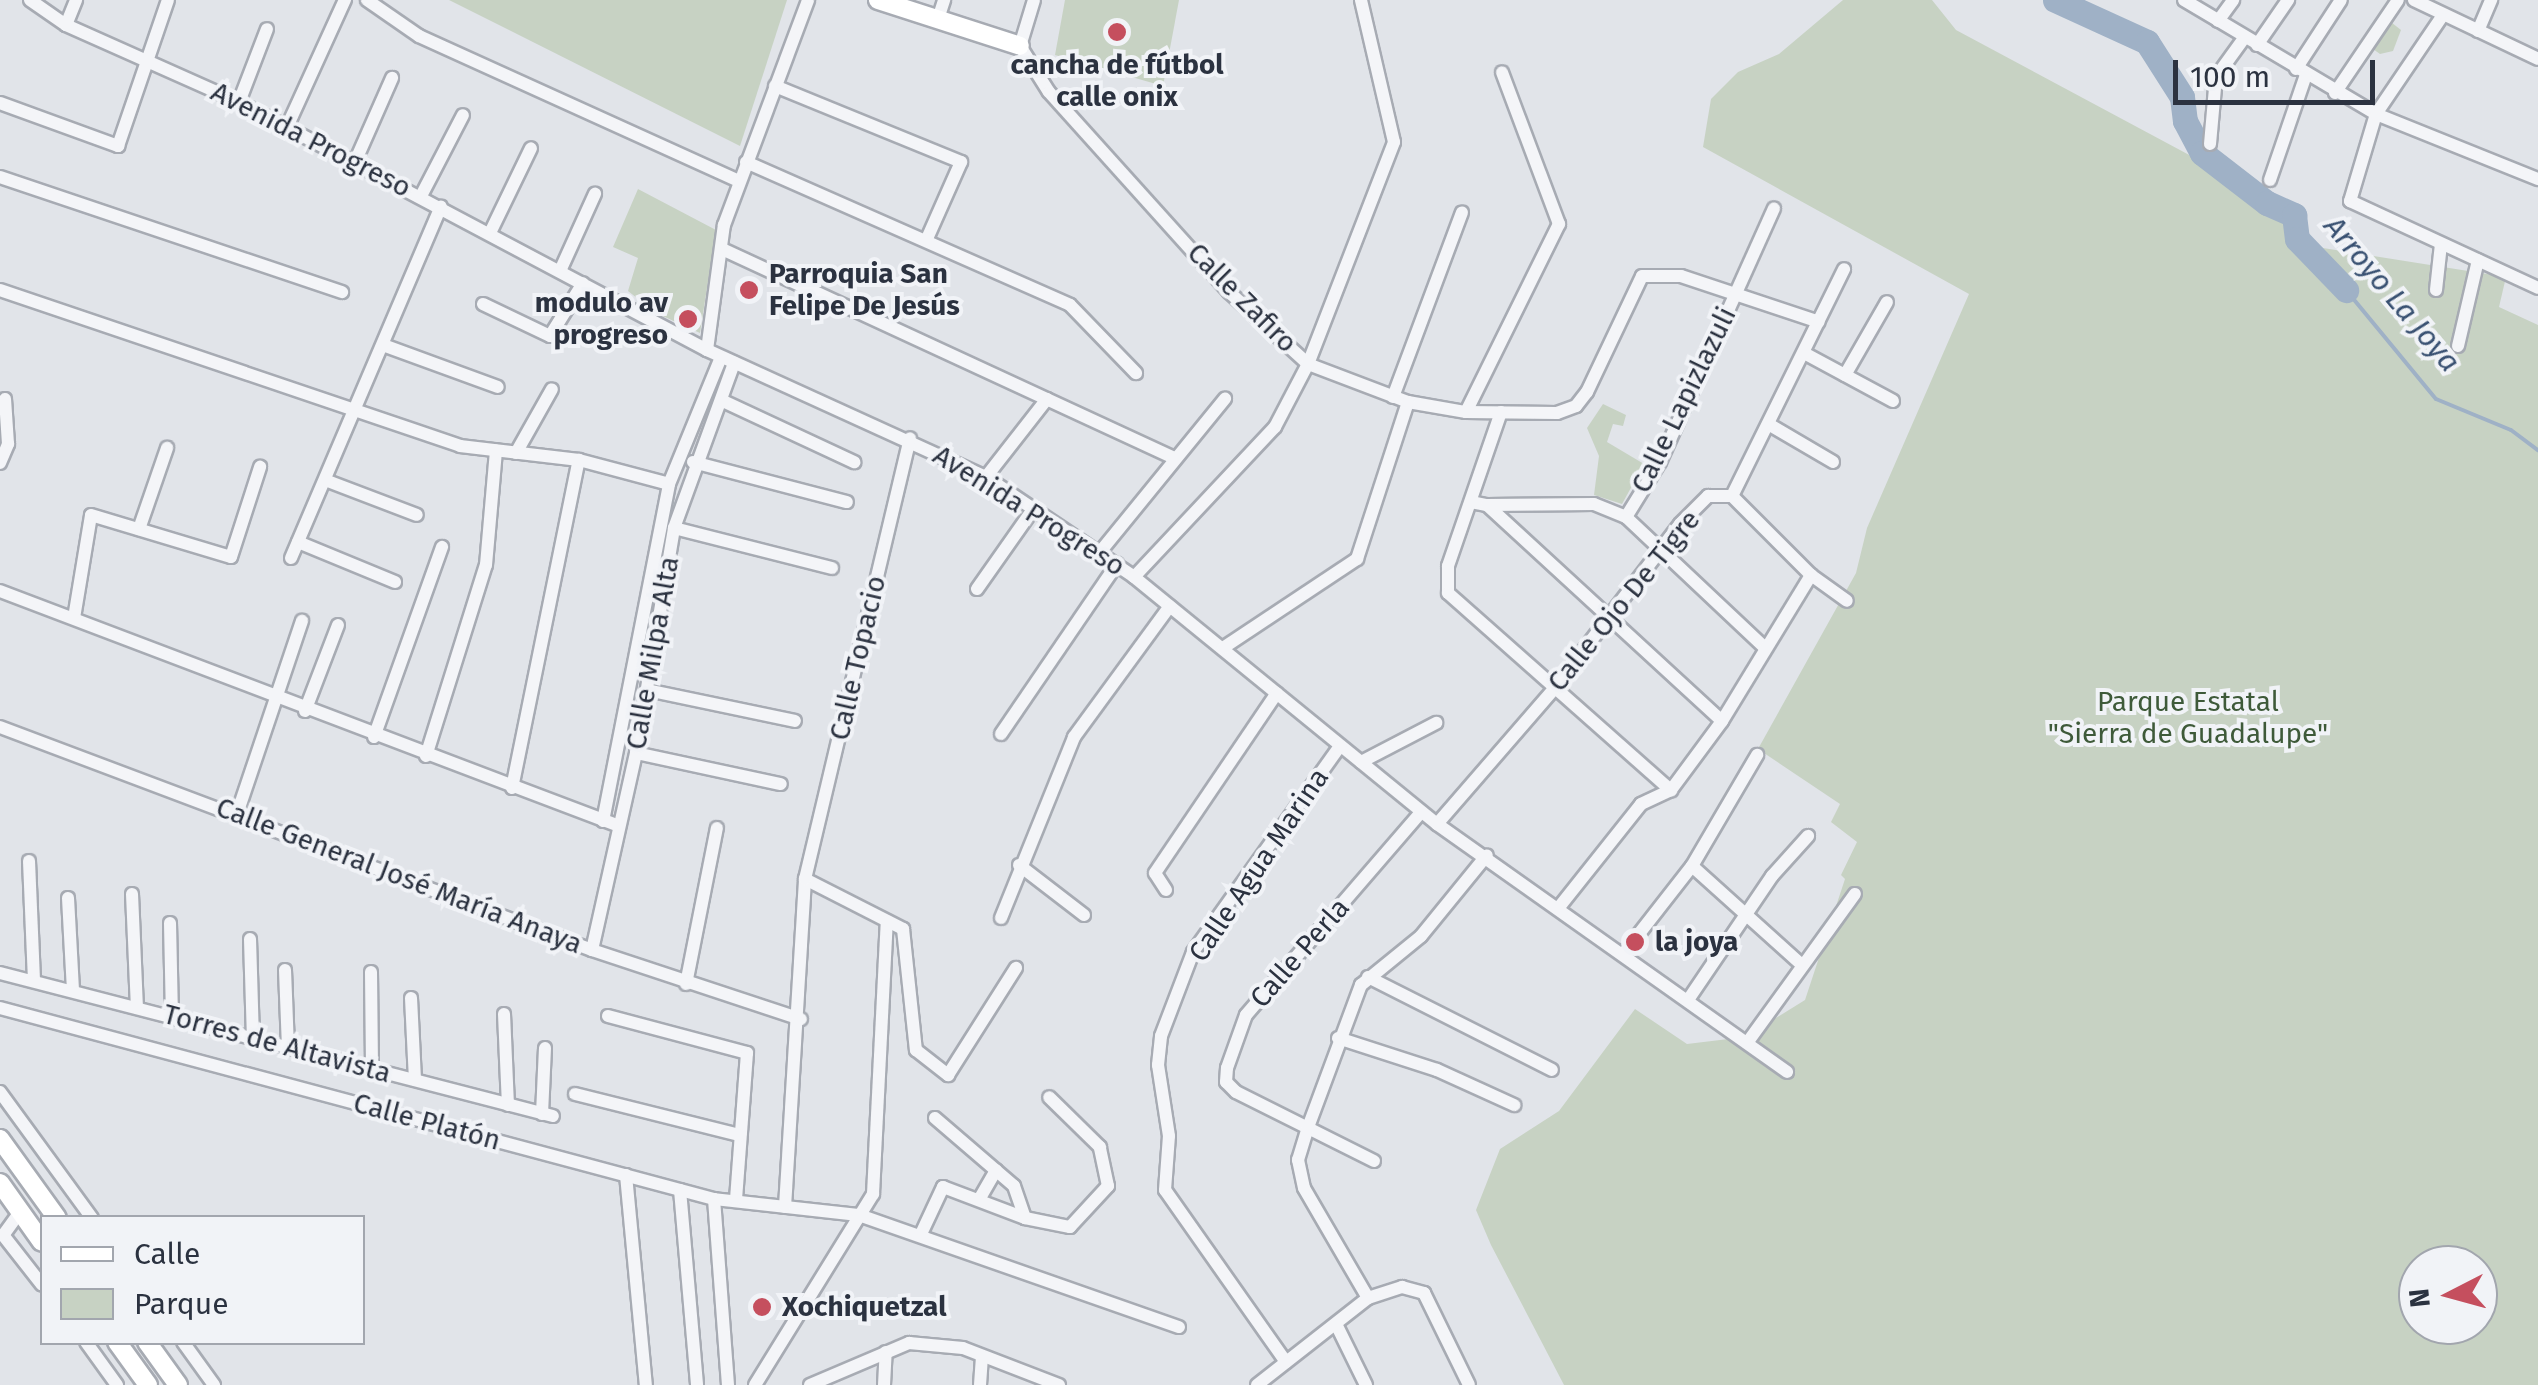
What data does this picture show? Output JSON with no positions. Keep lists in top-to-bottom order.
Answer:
{
  "streets": {
    "street": [
      "Avenida Progreso",
      "Calle Zafiro",
      "Calle Lapizlazuli",
      "Calle Ojo De Tigre",
      "Calle Milpa Alta",
      "Calle Topacio",
      "Calle Agua Marina",
      "Calle General José María Anaya",
      "Calle Perla",
      "Torres de Altavista",
      "Calle Platón"
    ]
  },
  "crossings": [
    ["Avenida Progreso", "Calle Ojo De Tigre"],
    ["Avenida Progreso", "Calle Milpa Alta"],
    ["Avenida Progreso", "Calle Topacio"],
    ["Avenida Progreso", "Calle Agua Marina"],
    ["Avenida Progreso", "Calle Perla"],
    ["Calle Zafiro", "Calle Lapizlazuli"],
    ["Calle Milpa Alta", "Calle General José María Anaya"],
    ["Calle Topacio", "Calle General José María Anaya"],
    ["Calle Topacio", "Calle Platón"]
  ],
  "water": ["Arroyo La Joya"],
  "parks": ["Parque Estatal \"Sierra de Guadalupe\""],
  "places": [
    "cancha de fútbol calle onix",
    "Parroquia San Felipe De Jesús",
    "modulo av progreso",
    "la joya",
    "Xochiquetzal"
  ],
  "legend": ["Calle", "Parque"],
  "scale_bar": "100 m",
  "north": "left"
}
